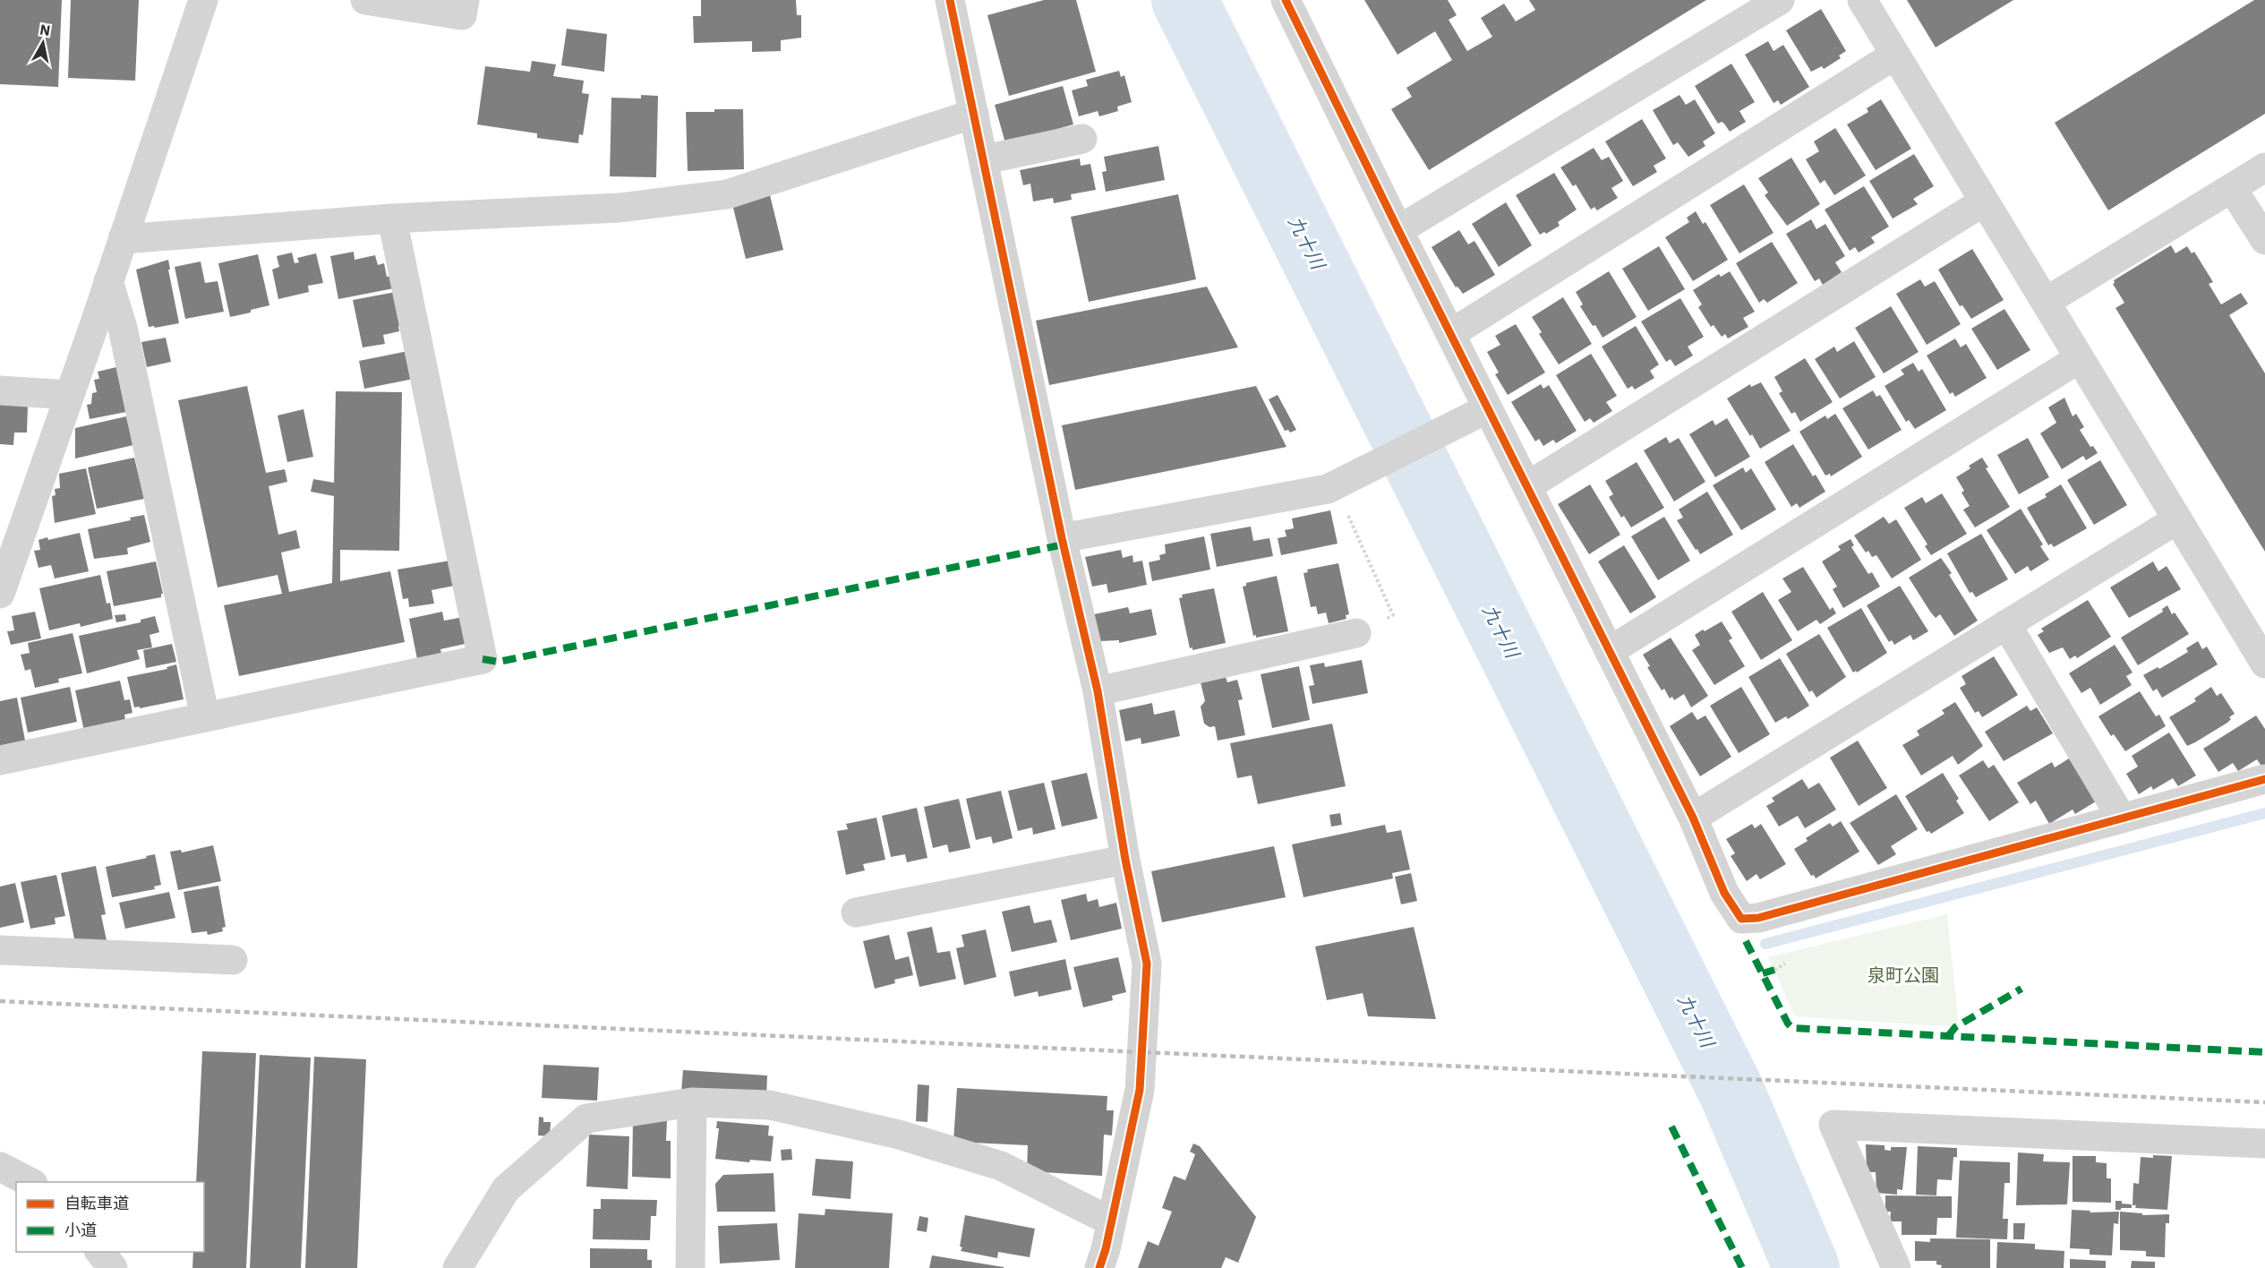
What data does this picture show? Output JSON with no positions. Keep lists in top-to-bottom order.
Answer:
{
  "water": ["九十川"],
  "parks": ["泉町公園"],
  "legend": ["自転車道", "小道"],
  "north": "top"
}
